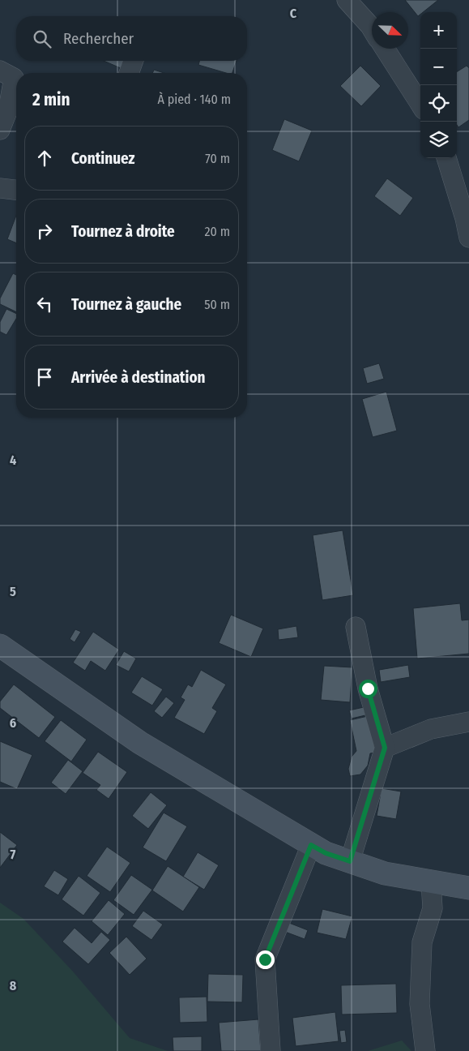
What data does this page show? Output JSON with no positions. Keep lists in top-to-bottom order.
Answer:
{
  "north": "bottom right",
  "page": {
    "map_buttons": ["+", "−"],
    "search": "Rechercher",
    "heading": ["2 min", "À pied · 140 m"],
    "list": [
      ["Continuez", "70 m"],
      ["Tournez à droite", "20 m"],
      ["Tournez à gauche", "50 m"],
      "Arrivée à destination"
    ]
  },
  "grid": {
    "columns": ["C"],
    "rows": [
      "4",
      "5",
      "6",
      "7",
      "8"
    ]
  }
}
